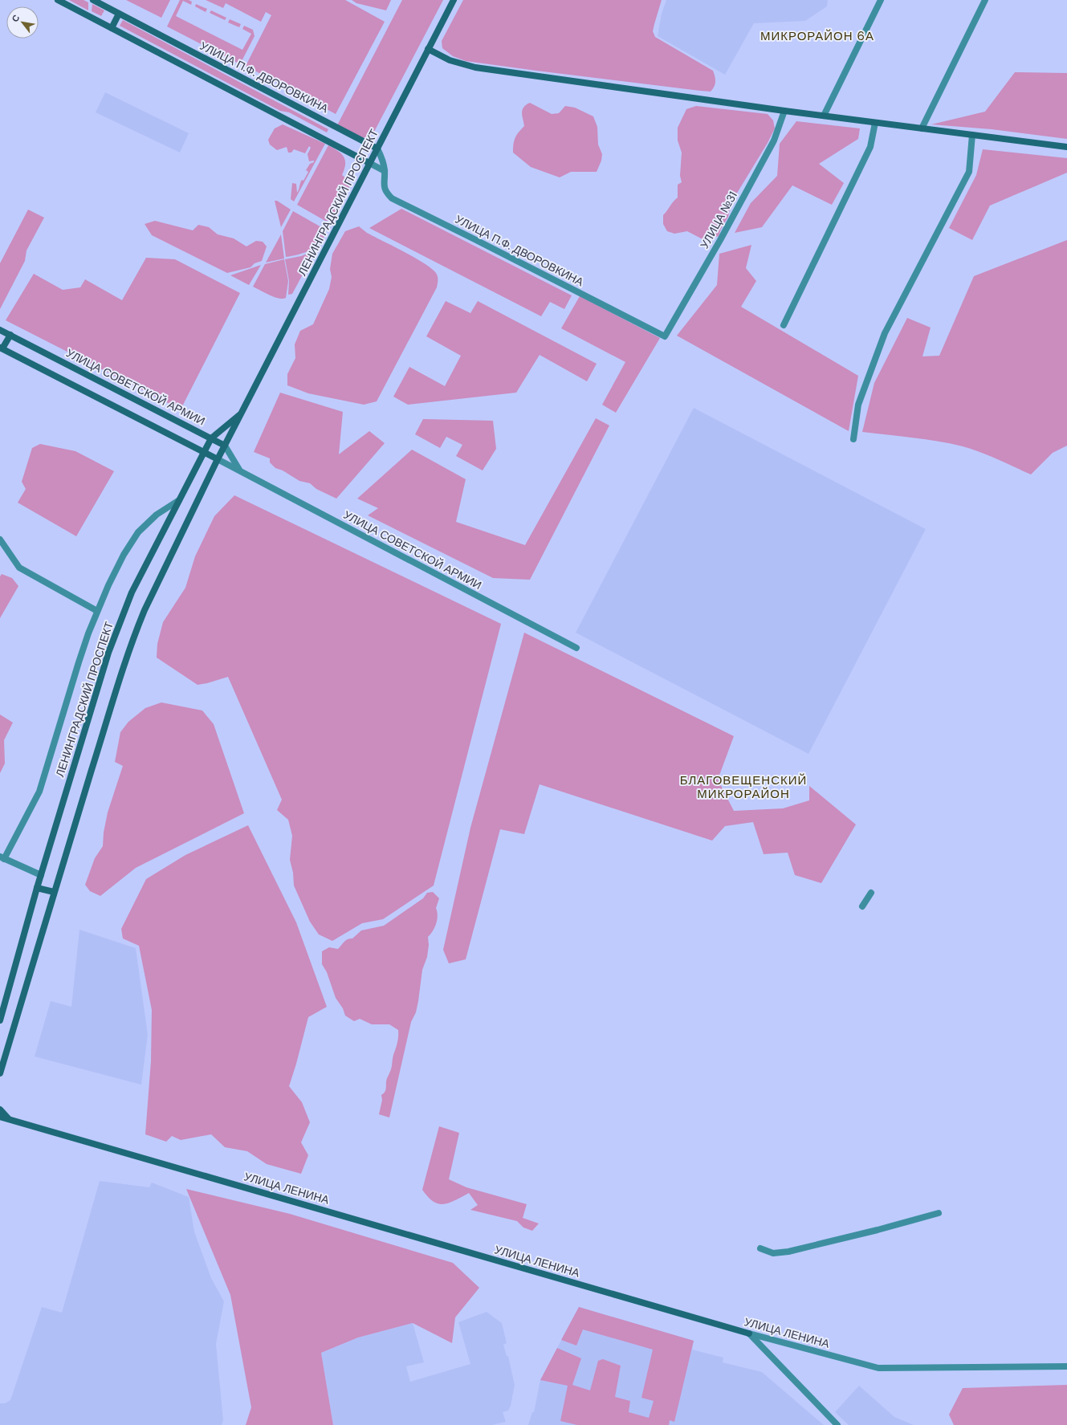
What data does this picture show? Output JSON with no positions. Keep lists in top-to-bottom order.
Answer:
{
  "streets": {
    "main road": [
      "УЛИЦА П.Ф. ДВОРОВКИНА",
      "ЛЕНИНГРАДСКИЙ ПРОСПЕКТ",
      "УЛИЦА СОВЕТСКОЙ АРМИИ",
      "УЛИЦА ЛЕНИНА"
    ],
    "street": ["УЛИЦА №31"]
  },
  "crossings": [
    ["УЛИЦА П.Ф. ДВОРОВКИНА", "ЛЕНИНГРАДСКИЙ ПРОСПЕКТ"],
    ["УЛИЦА П.Ф. ДВОРОВКИНА", "УЛИЦА №31"],
    ["ЛЕНИНГРАДСКИЙ ПРОСПЕКТ", "УЛИЦА СОВЕТСКОЙ АРМИИ"]
  ],
  "districts": ["МИКРОРАЙОН 6А", "БЛАГОВЕЩЕНСКИЙ МИКРОРАЙОН"],
  "north": "top left"
}
